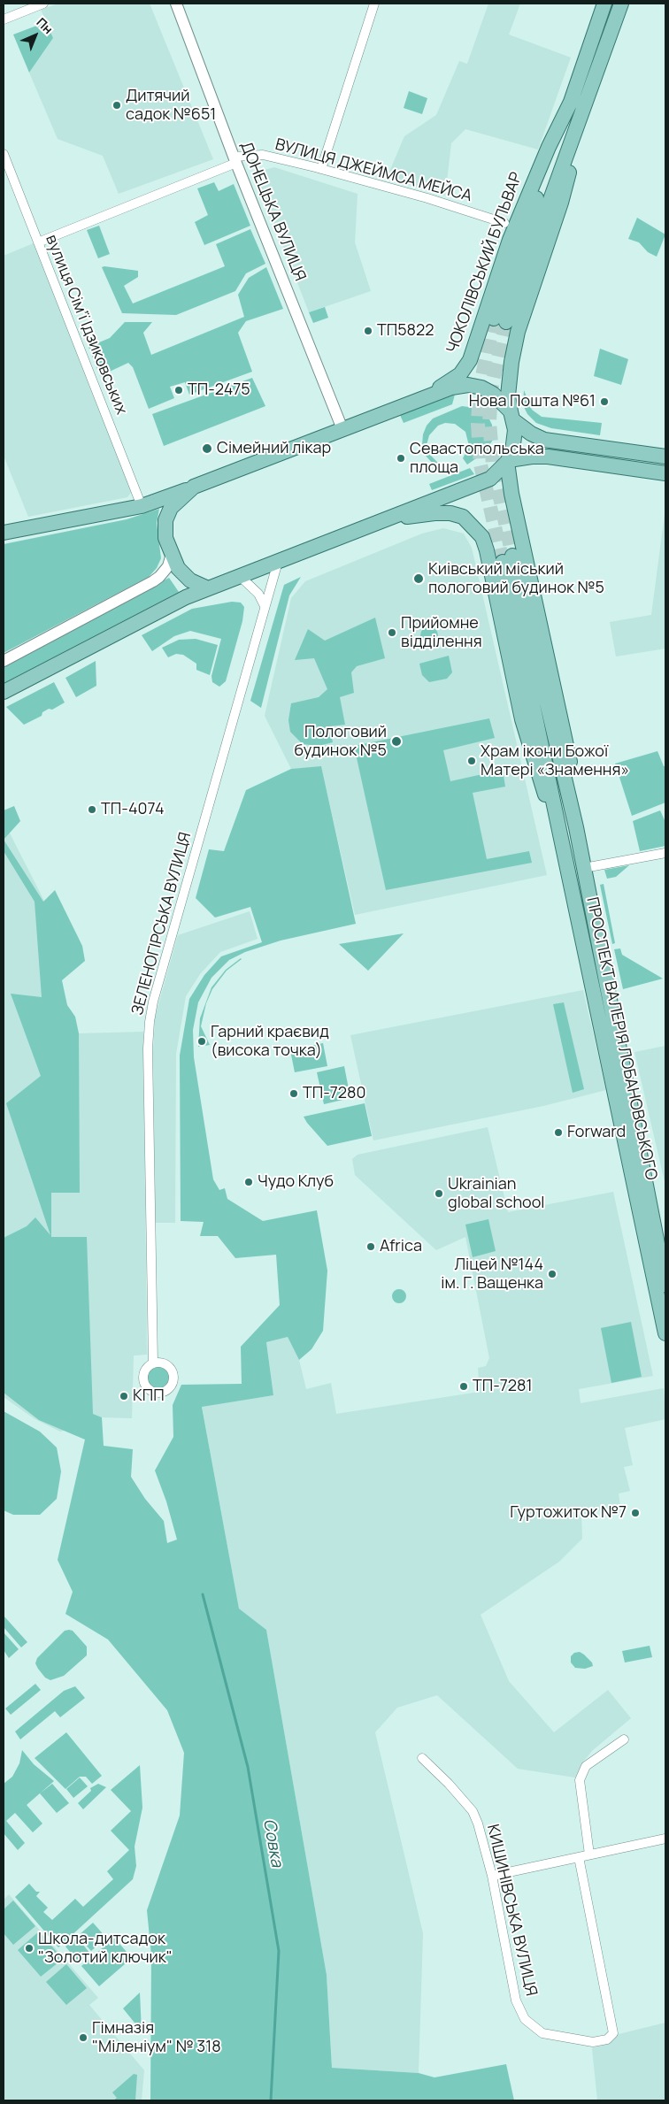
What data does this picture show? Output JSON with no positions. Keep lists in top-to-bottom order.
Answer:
{
  "streets": {
    "main road": ["ЧОКОЛІВСЬКИЙ БУЛЬВАР", "ПРОСПЕКТ ВАЛЕРІЯ ЛОБАНОВСЬКОГО"],
    "street": [
      "ВУЛИЦЯ ДЖЕЙМСА МЕЙСА",
      "ДОНЕЦЬКА ВУЛИЦЯ",
      "вулиця Сімʼї Ідзиковських",
      "ЗЕЛЕНОГІРСЬКА ВУЛИЦЯ",
      "КИШИНІВСЬКА ВУЛИЦЯ"
    ]
  },
  "crossings": [
    ["ВУЛИЦЯ ДЖЕЙМСА МЕЙСА", "ДОНЕЦЬКА ВУЛИЦЯ"],
    ["ВУЛИЦЯ ДЖЕЙМСА МЕЙСА", "вулиця Сімʼї Ідзиковських"]
  ],
  "water": ["Совка"],
  "places": [
    "Дитячий садок №651",
    "ТП5822",
    "ТП-2475",
    "Нова Пошта №61",
    "Сімейний лікар",
    "Севастопольська площа",
    "Киівський міський пологовий будинок №5",
    "Прийомне відділення",
    "Пологовий будинок №5",
    "Храм ікони Божої Матері «Знамення»",
    "ТП-4074",
    "Гарний краєвид (висока точка)",
    "ТП-7280",
    "Forward",
    "Чудо Клуб",
    "Ukrainian global school",
    "Africa",
    "Ліцей №144 ім. Г. Ващенка",
    "ТП-7281",
    "КПП",
    "Гуртожиток №7",
    "Школа-дитсадок \"Золотий ключик\"",
    "Гімназія \"Міленіум\" № 318"
  ],
  "north": "top right"
}
